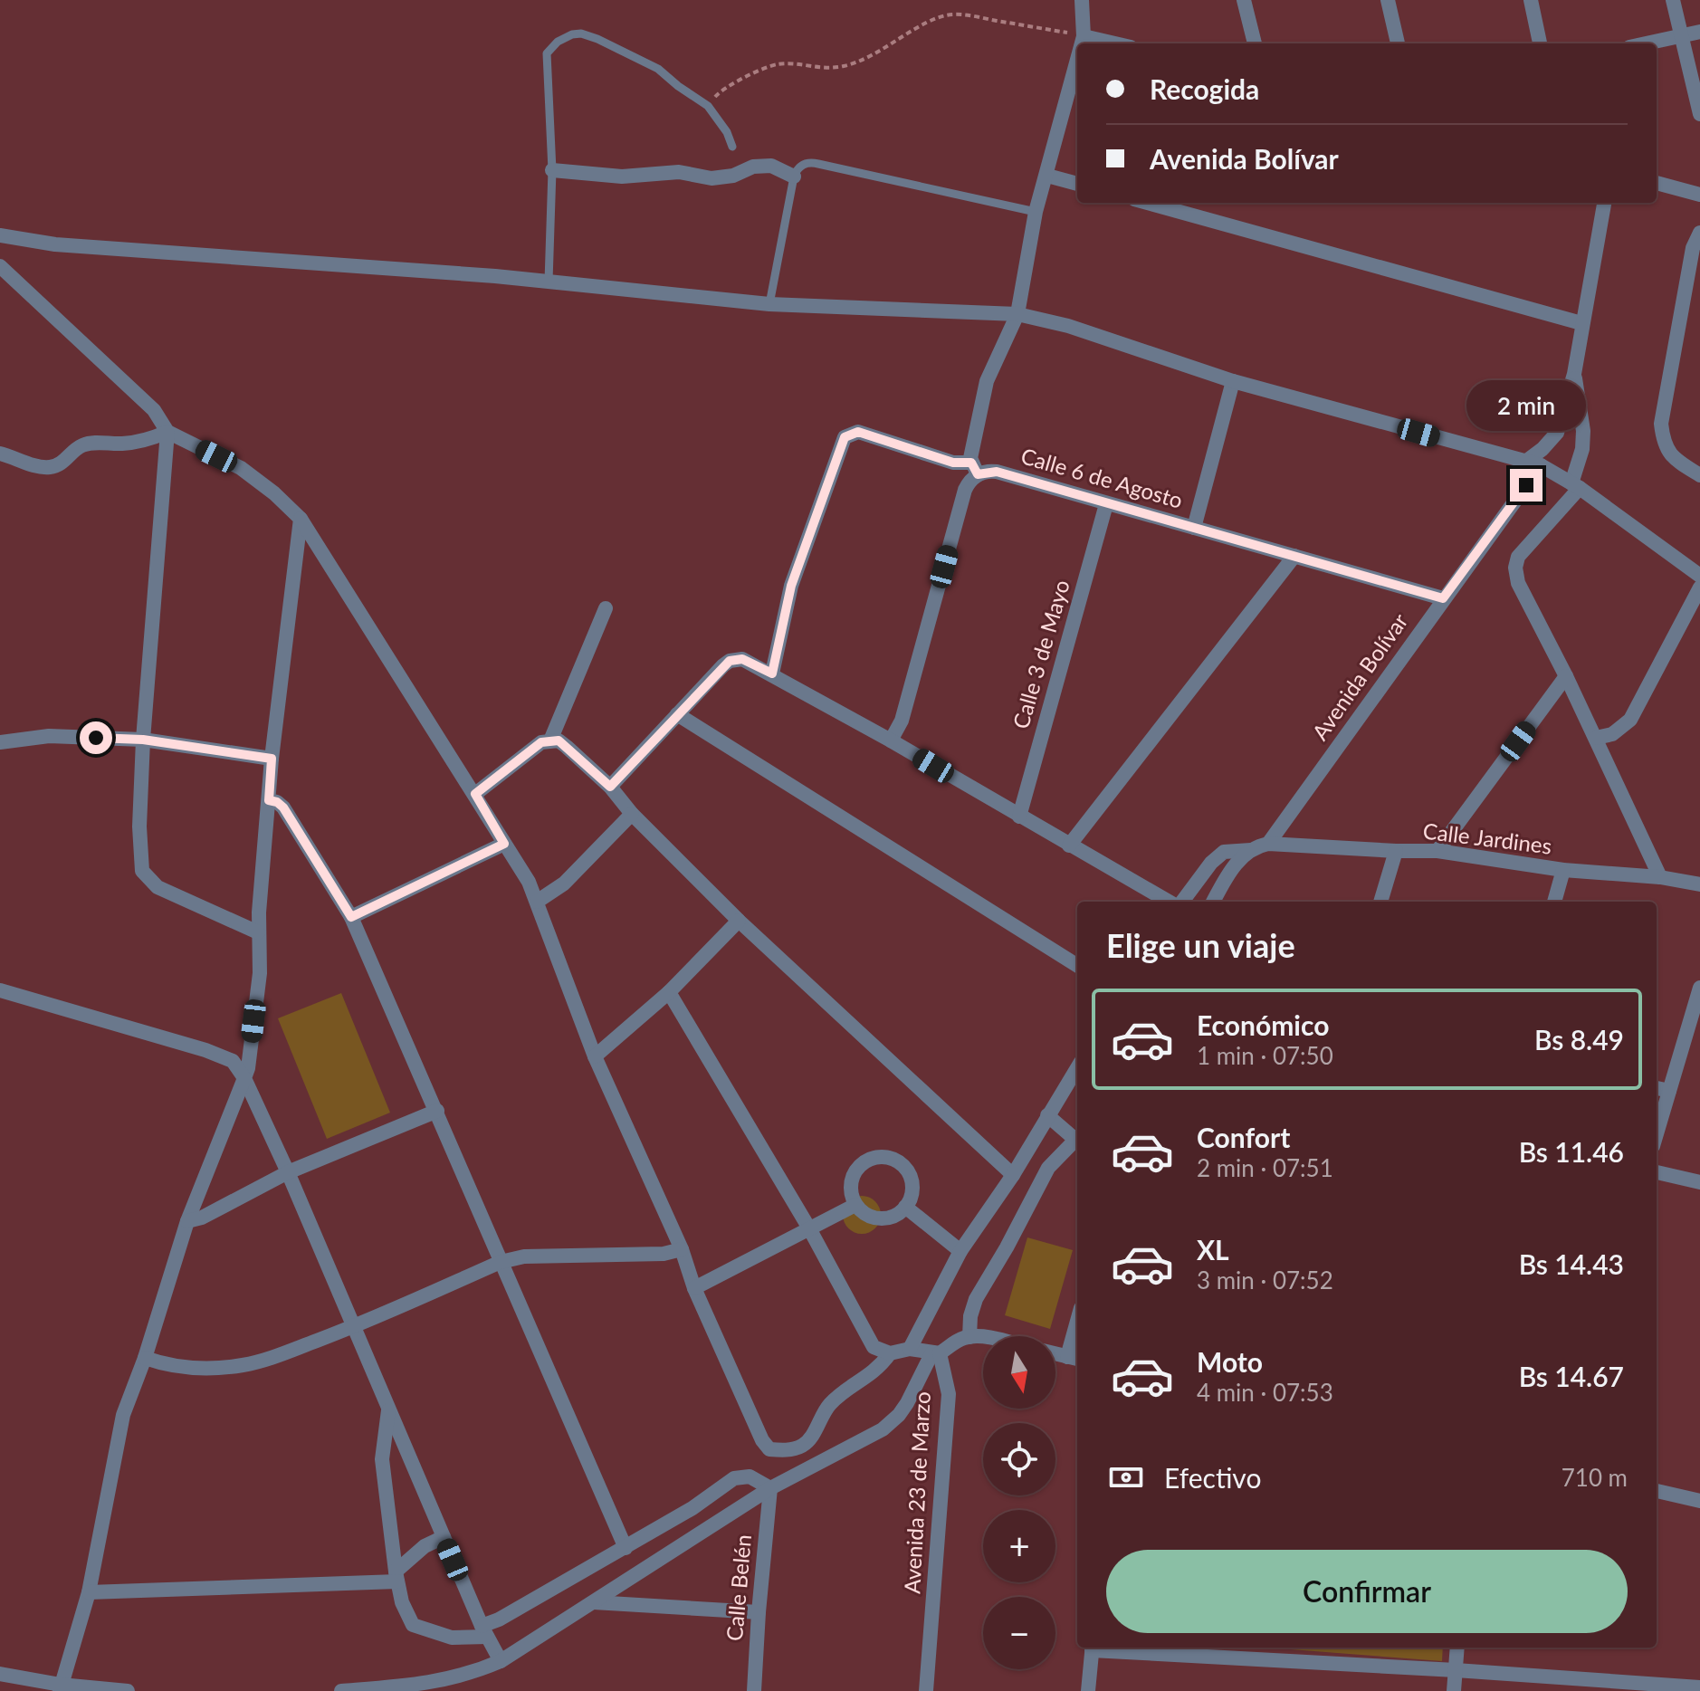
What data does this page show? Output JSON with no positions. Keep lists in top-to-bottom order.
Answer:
{
  "streets": {
    "street": [
      "Calle 6 de Agosto",
      "Calle 3 de Mayo",
      "Avenida Bolívar",
      "Calle Jardines",
      "Avenida 23 de Marzo",
      "Calle Belén"
    ]
  },
  "crossings": [
    ["Calle 6 de Agosto", "Calle 3 de Mayo"],
    ["Calle 6 de Agosto", "Avenida Bolívar"],
    ["Avenida Bolívar", "Calle Jardines"]
  ],
  "north": "bottom",
  "page": {
    "banner": ["Recogida", "Avenida Bolívar"],
    "bubble": "2 min",
    "heading": "Elige un viaje",
    "list": [
      {
        "name": "Económico",
        "note": "1 min · 07:50",
        "value": "Bs 8.49"
      },
      {
        "name": "Confort",
        "note": "2 min · 07:51",
        "value": "Bs 11.46"
      },
      {
        "name": "XL",
        "note": "3 min · 07:52",
        "value": "Bs 14.43"
      },
      {
        "name": "Moto",
        "note": "4 min · 07:53",
        "value": "Bs 14.67"
      }
    ],
    "map_buttons": ["+", "−"],
    "pay": ["Efectivo", "710 m"],
    "buttons": "Confirmar"
  }
}
